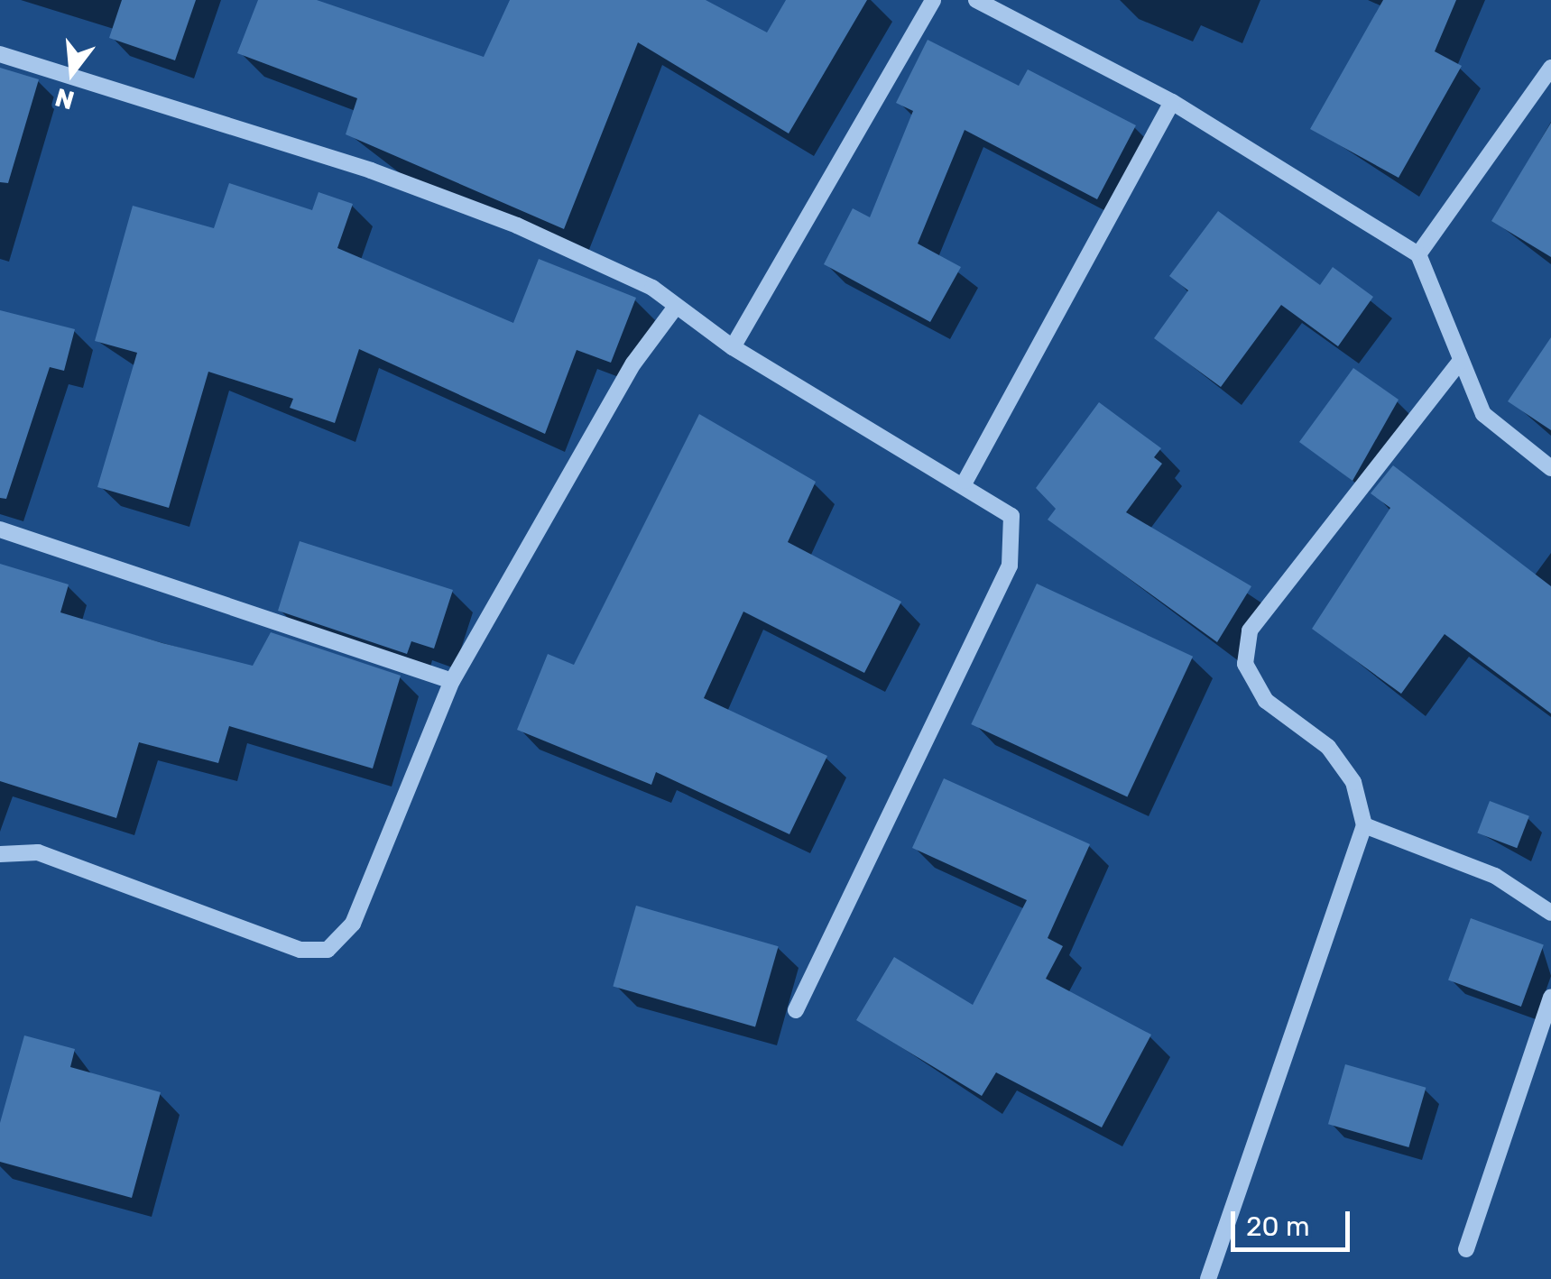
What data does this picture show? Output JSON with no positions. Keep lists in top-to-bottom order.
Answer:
{
  "scale_bar": "20 m",
  "north": "bottom"
}
